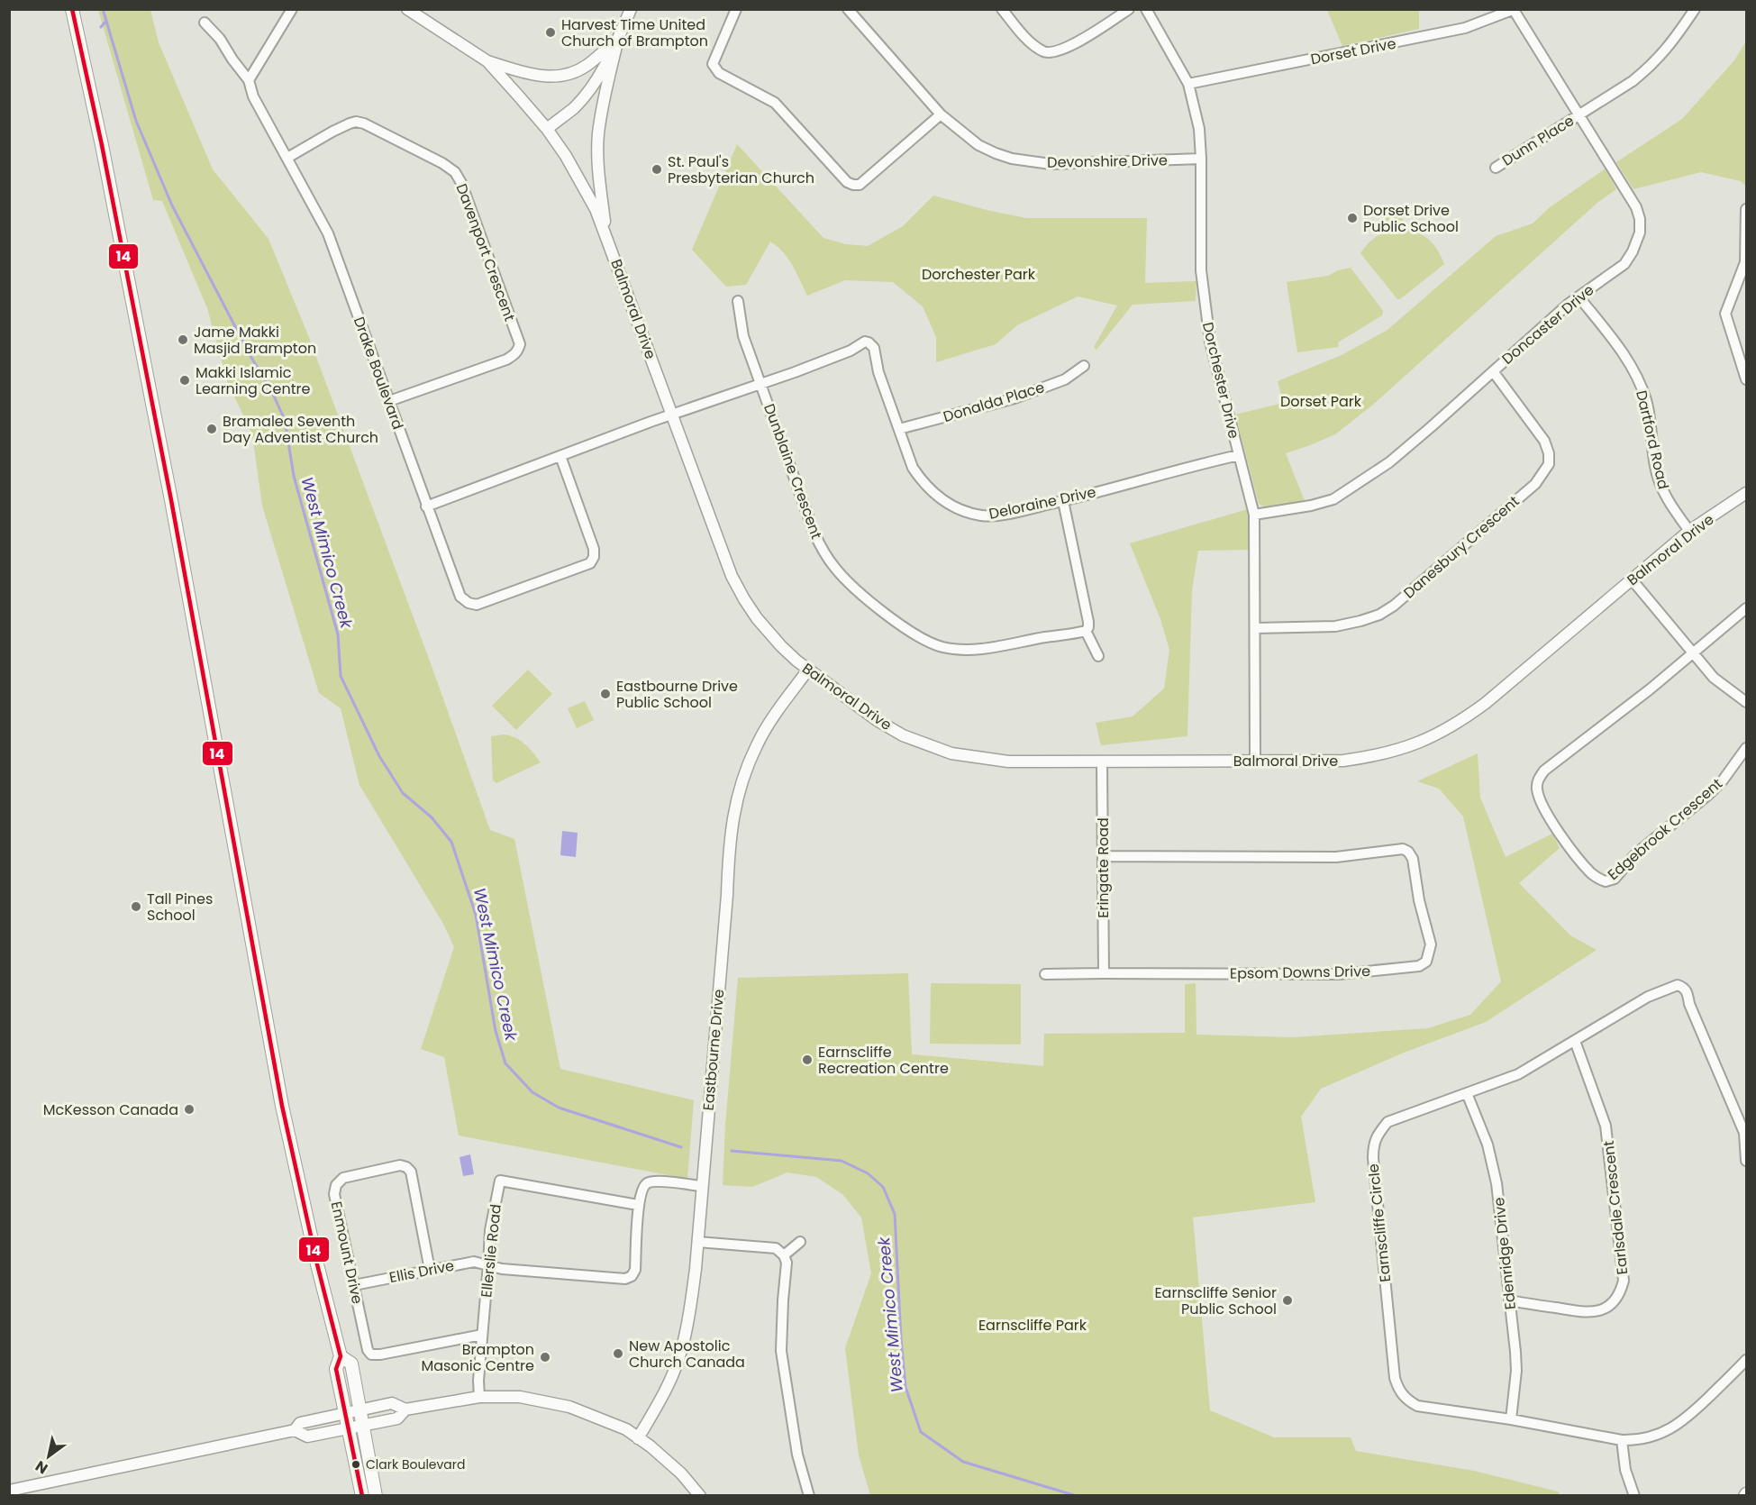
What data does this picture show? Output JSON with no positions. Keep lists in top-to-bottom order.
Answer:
{
  "streets": {
    "street": [
      "Dorset Drive",
      "Dunn Place",
      "Devonshire Drive",
      "Davenport Crescent",
      "Balmoral Drive",
      "Doncaster Drive",
      "Drake Boulevard",
      "Dorchester Drive",
      "Donalda Place",
      "Dartford Road",
      "Dunblaine Crescent",
      "Deloraine Drive",
      "Danesbury Crescent",
      "Edgebrook Crescent",
      "Eringate Road",
      "Epsom Downs Drive",
      "Eastbourne Drive",
      "Earlsdale Crescent",
      "Earnscliffe Circle",
      "Ellerslie Road",
      "Enmount Drive",
      "Edenridge Drive",
      "Ellis Drive"
    ]
  },
  "crossings": [
    ["Dorset Drive", "Doncaster Drive"],
    ["Dorset Drive", "Dorchester Drive"],
    ["Dunn Place", "Doncaster Drive"],
    ["Devonshire Drive", "Dorchester Drive"],
    ["Davenport Crescent", "Drake Boulevard"],
    ["Balmoral Drive", "Dorchester Drive"],
    ["Balmoral Drive", "Dartford Road"],
    ["Balmoral Drive", "Deloraine Drive"],
    ["Balmoral Drive", "Eringate Road"],
    ["Balmoral Drive", "Eastbourne Drive"],
    ["Doncaster Drive", "Dorchester Drive"],
    ["Doncaster Drive", "Dartford Road"],
    ["Doncaster Drive", "Danesbury Crescent"],
    ["Dorchester Drive", "Deloraine Drive"],
    ["Dorchester Drive", "Danesbury Crescent"],
    ["Donalda Place", "Deloraine Drive"],
    ["Dunblaine Crescent", "Deloraine Drive"],
    ["Eringate Road", "Epsom Downs Drive"],
    ["Earlsdale Crescent", "Earnscliffe Circle"],
    ["Earlsdale Crescent", "Edenridge Drive"],
    ["Earnscliffe Circle", "Edenridge Drive"],
    ["Ellerslie Road", "Enmount Drive"],
    ["Ellerslie Road", "Ellis Drive"],
    ["Enmount Drive", "Ellis Drive"]
  ],
  "water": ["West Mimico Creek"],
  "parks": ["Dorchester Park", "Dorset Park", "Earnscliffe Park"],
  "places": [
    "Harvest Time United Church of Brampton",
    "St. Paul's Presbyterian Church",
    "Dorset Drive Public School",
    "Jame Makki Masjid Brampton",
    "Makki Islamic Learning Centre",
    "Bramalea Seventh Day Adventist Church",
    "Eastbourne Drive Public School",
    "Tall Pines School",
    "Earnscliffe Recreation Centre",
    "McKesson Canada",
    "Earnscliffe Senior Public School",
    "New Apostolic Church Canada",
    "Brampton Masonic Centre",
    "Clark Boulevard"
  ],
  "lines": ["transit line 14"],
  "north": "bottom left"
}
